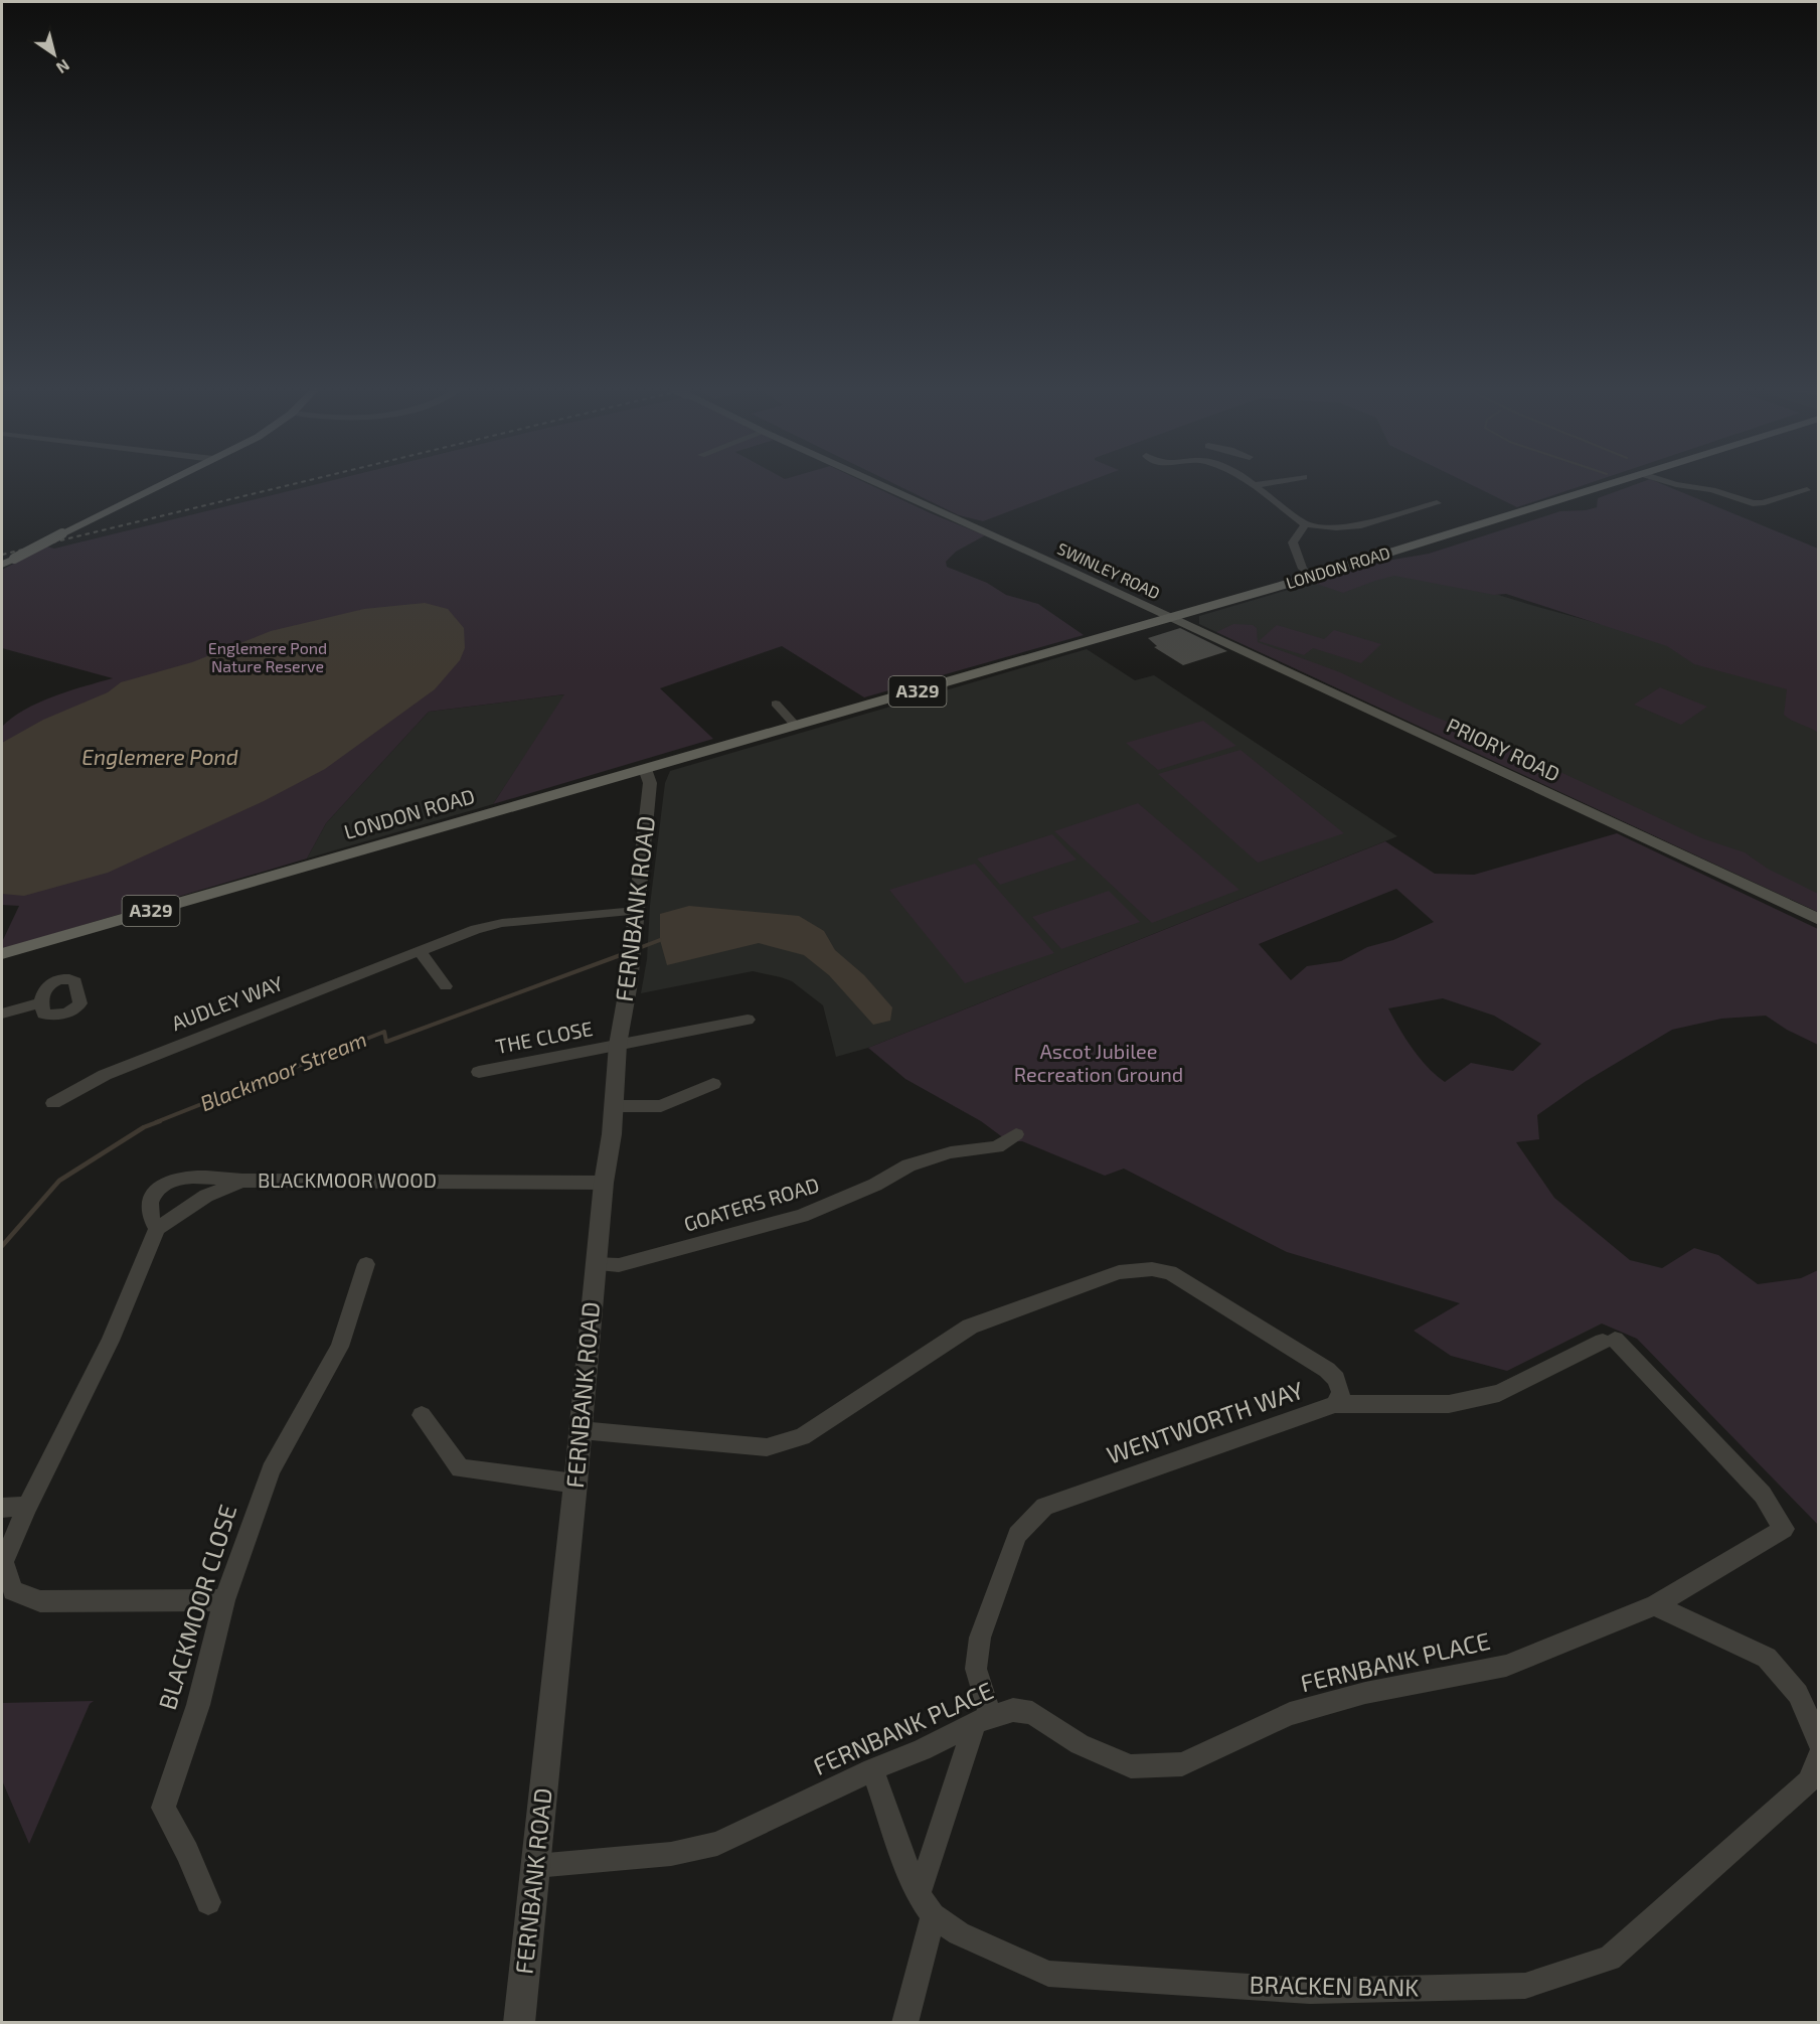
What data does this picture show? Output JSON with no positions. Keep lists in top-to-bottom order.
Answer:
{
  "streets": {
    "main road": [
      "LONDON ROAD",
      "SWINLEY ROAD",
      "A329",
      "PRIORY ROAD"
    ],
    "street": [
      "FERNBANK ROAD",
      "AUDLEY WAY",
      "THE CLOSE",
      "BLACKMOOR WOOD",
      "GOATERS ROAD",
      "WENTWORTH WAY",
      "BLACKMOOR CLOSE",
      "FERNBANK PLACE",
      "BRACKEN BANK"
    ]
  },
  "crossings": [
    ["LONDON ROAD", "SWINLEY ROAD"],
    ["LONDON ROAD", "PRIORY ROAD"],
    ["LONDON ROAD", "FERNBANK ROAD"],
    ["SWINLEY ROAD", "PRIORY ROAD"],
    ["FERNBANK ROAD", "AUDLEY WAY"],
    ["FERNBANK ROAD", "THE CLOSE"],
    ["FERNBANK ROAD", "BLACKMOOR WOOD"],
    ["FERNBANK ROAD", "GOATERS ROAD"],
    ["FERNBANK ROAD", "FERNBANK PLACE"],
    ["WENTWORTH WAY", "FERNBANK PLACE"]
  ],
  "water": ["Englemere Pond", "Blackmoor Stream"],
  "parks": ["Englemere Pond Nature Reserve", "Ascot Jubilee Recreation Ground"],
  "north": "bottom right"
}
